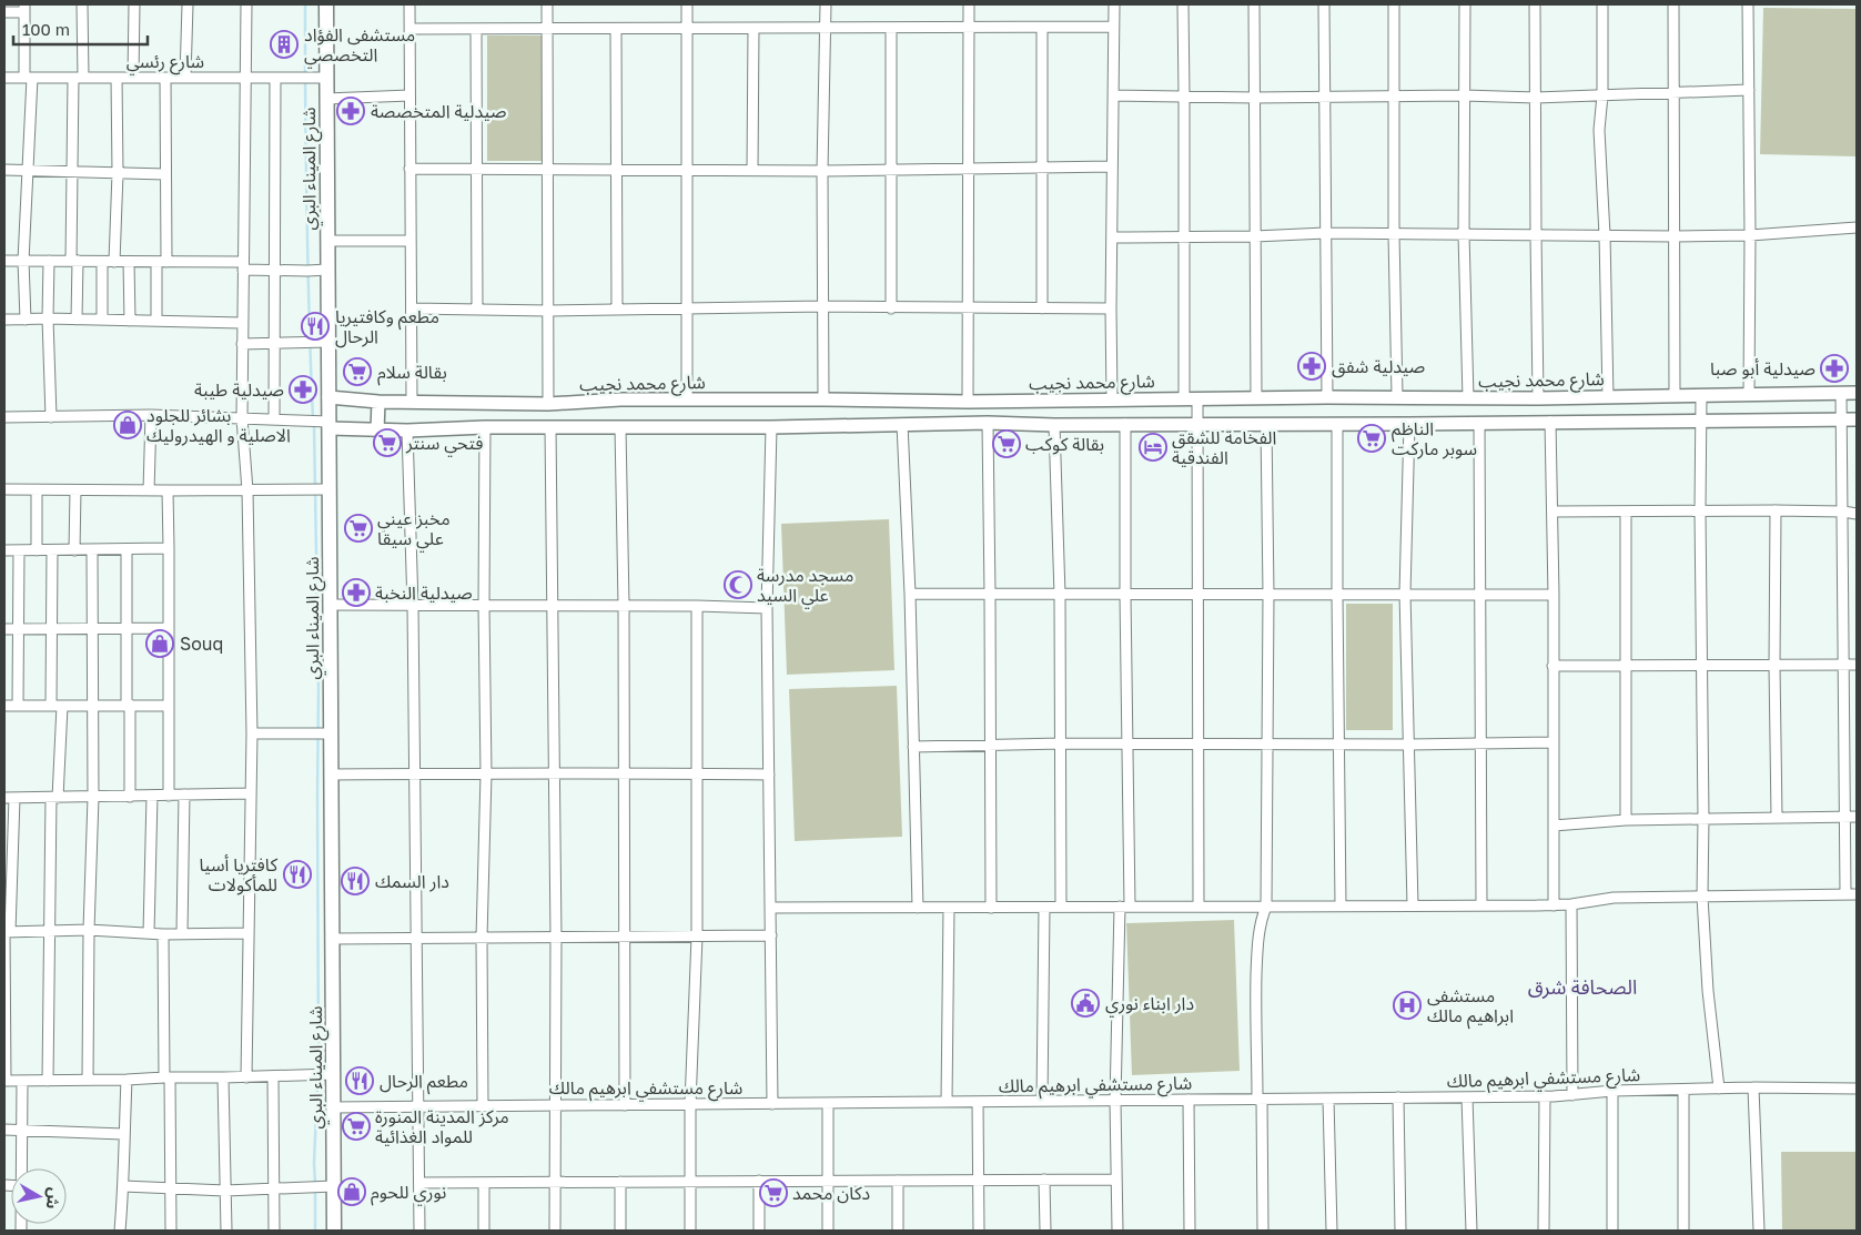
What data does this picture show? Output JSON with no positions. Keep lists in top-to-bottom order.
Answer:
{
  "streets": {
    "highway": ["شارع الميناء البري"],
    "main road": ["شارع محمد نجيب"],
    "street": ["شارع رئسي", "شارع مستشفي ابرهيم مالك"]
  },
  "crossings": [
    ["شارع رئسي", "شارع الميناء البري"],
    ["شارع الميناء البري", "شارع محمد نجيب"],
    ["شارع الميناء البري", "شارع مستشفي ابرهيم مالك"]
  ],
  "districts": ["الصحافة شرق"],
  "places": {
    "building": ["مستشفى الفؤاد التخصصي"],
    "pharmacy": [
      "صيدلية المتخصصة",
      "صيدلية شفق",
      "صيدلية أبو صبا",
      "صيدلية طيبة",
      "صيدلية النخبة"
    ],
    "restaurant": [
      "مطعم وكافتيريا الرحال",
      "كافتريا أسيا للمأكولات",
      "دار السمك",
      "مطعم الرحال"
    ],
    "supermarket": [
      "بقالة سلام",
      "الناظم سوبر ماركت",
      "فتحي سنتر",
      "بقالة كوكب",
      "مخبز عيني علي سيقا",
      "مركز المدينة المنورة للمواد الغذائية",
      "دكان محمد"
    ],
    "shop": ["بشائر للجلود الاصلية و الهيدروليك", "Souq", "نوري للحوم"],
    "hotel": ["الفخامة للشقق الفندقية"],
    "mosque": ["مسجد مدرسة علي السيد"],
    "public building": ["دار ابناء نوري"],
    "hospital": ["مستشفى ابراهيم مالك"]
  },
  "scale_bar": "100 m",
  "north": "right"
}
